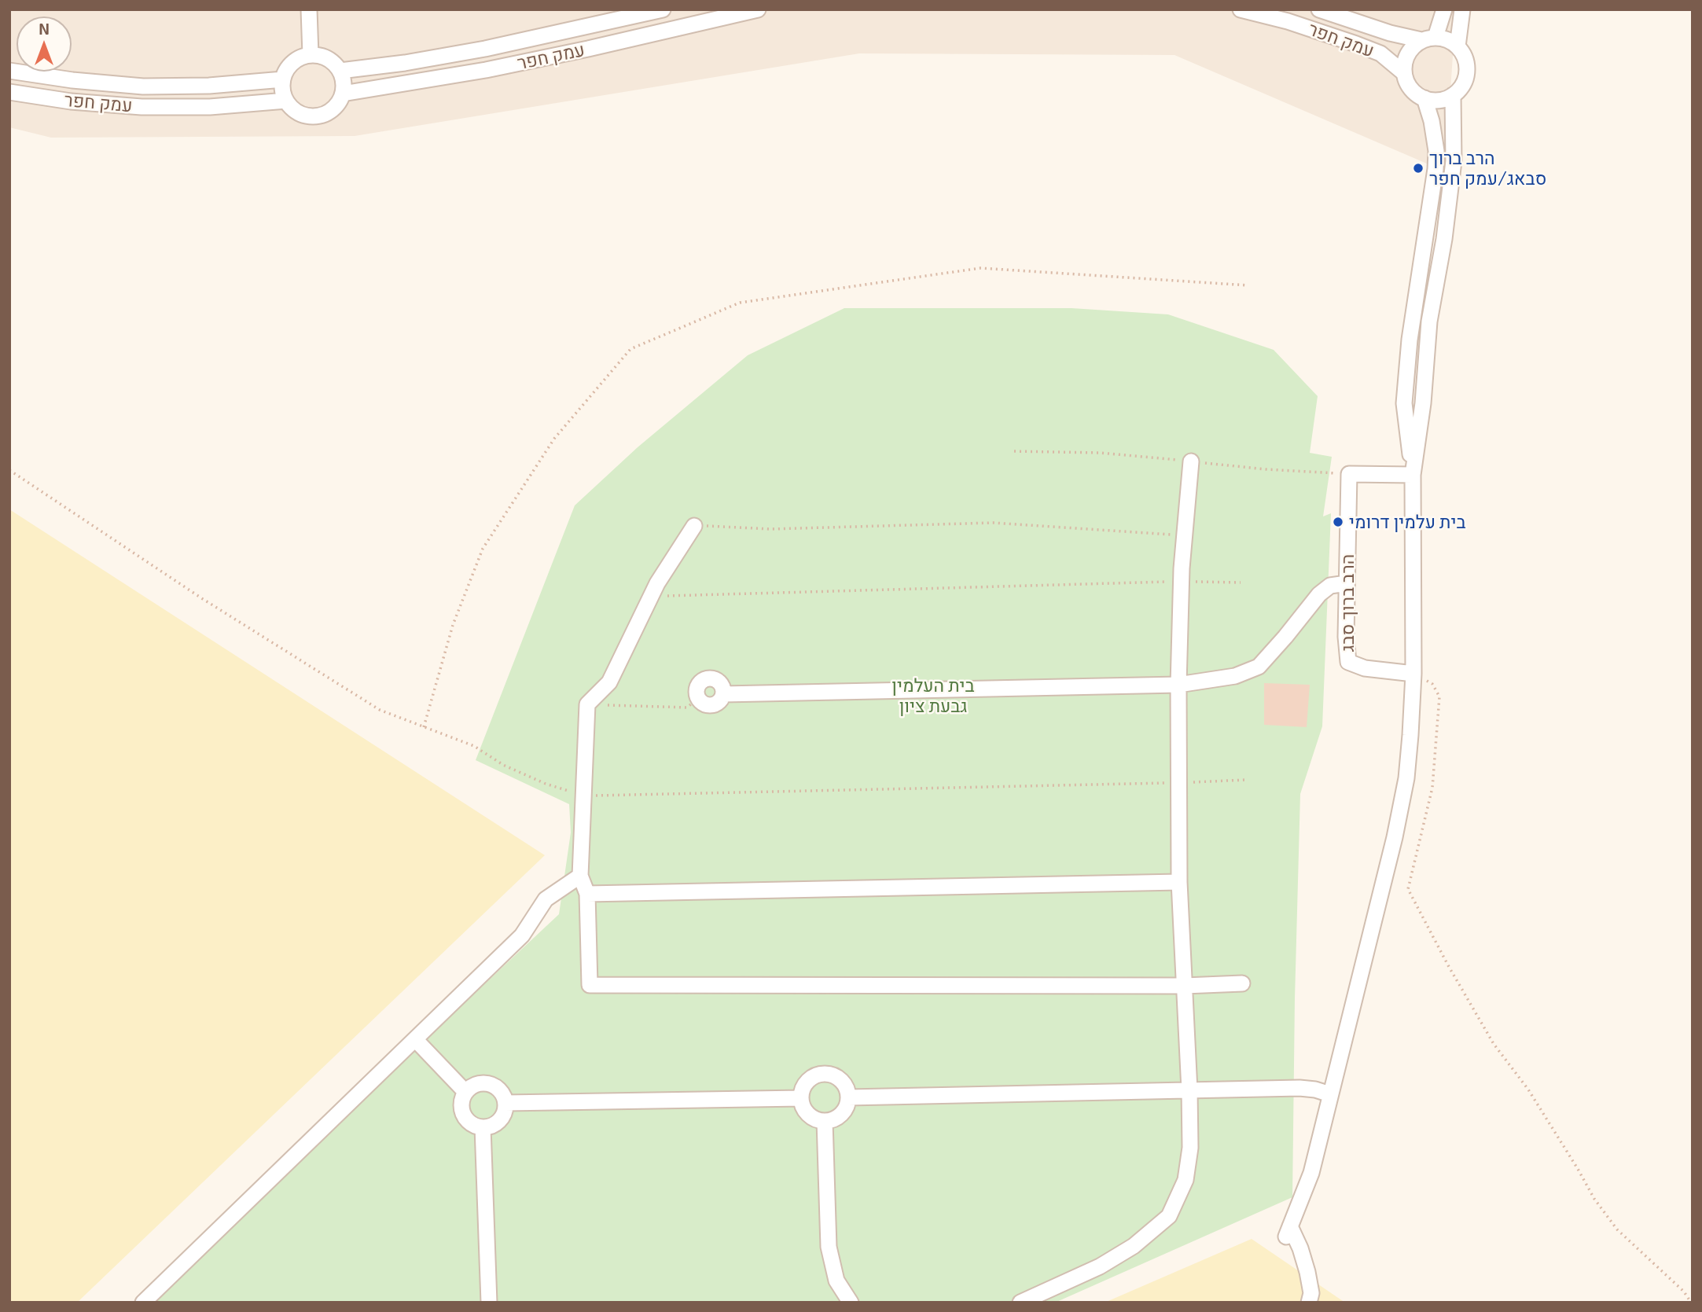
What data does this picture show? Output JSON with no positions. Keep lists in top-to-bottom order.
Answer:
{
  "streets": {
    "street": ["עמק חפר", "הרב ברוך סבג"]
  },
  "parks": ["בית העלמין גבעת ציון"],
  "places": ["הרב ברוך סבאג/עמק חפר", "בית עלמין דרומי"],
  "north": "top"
}
